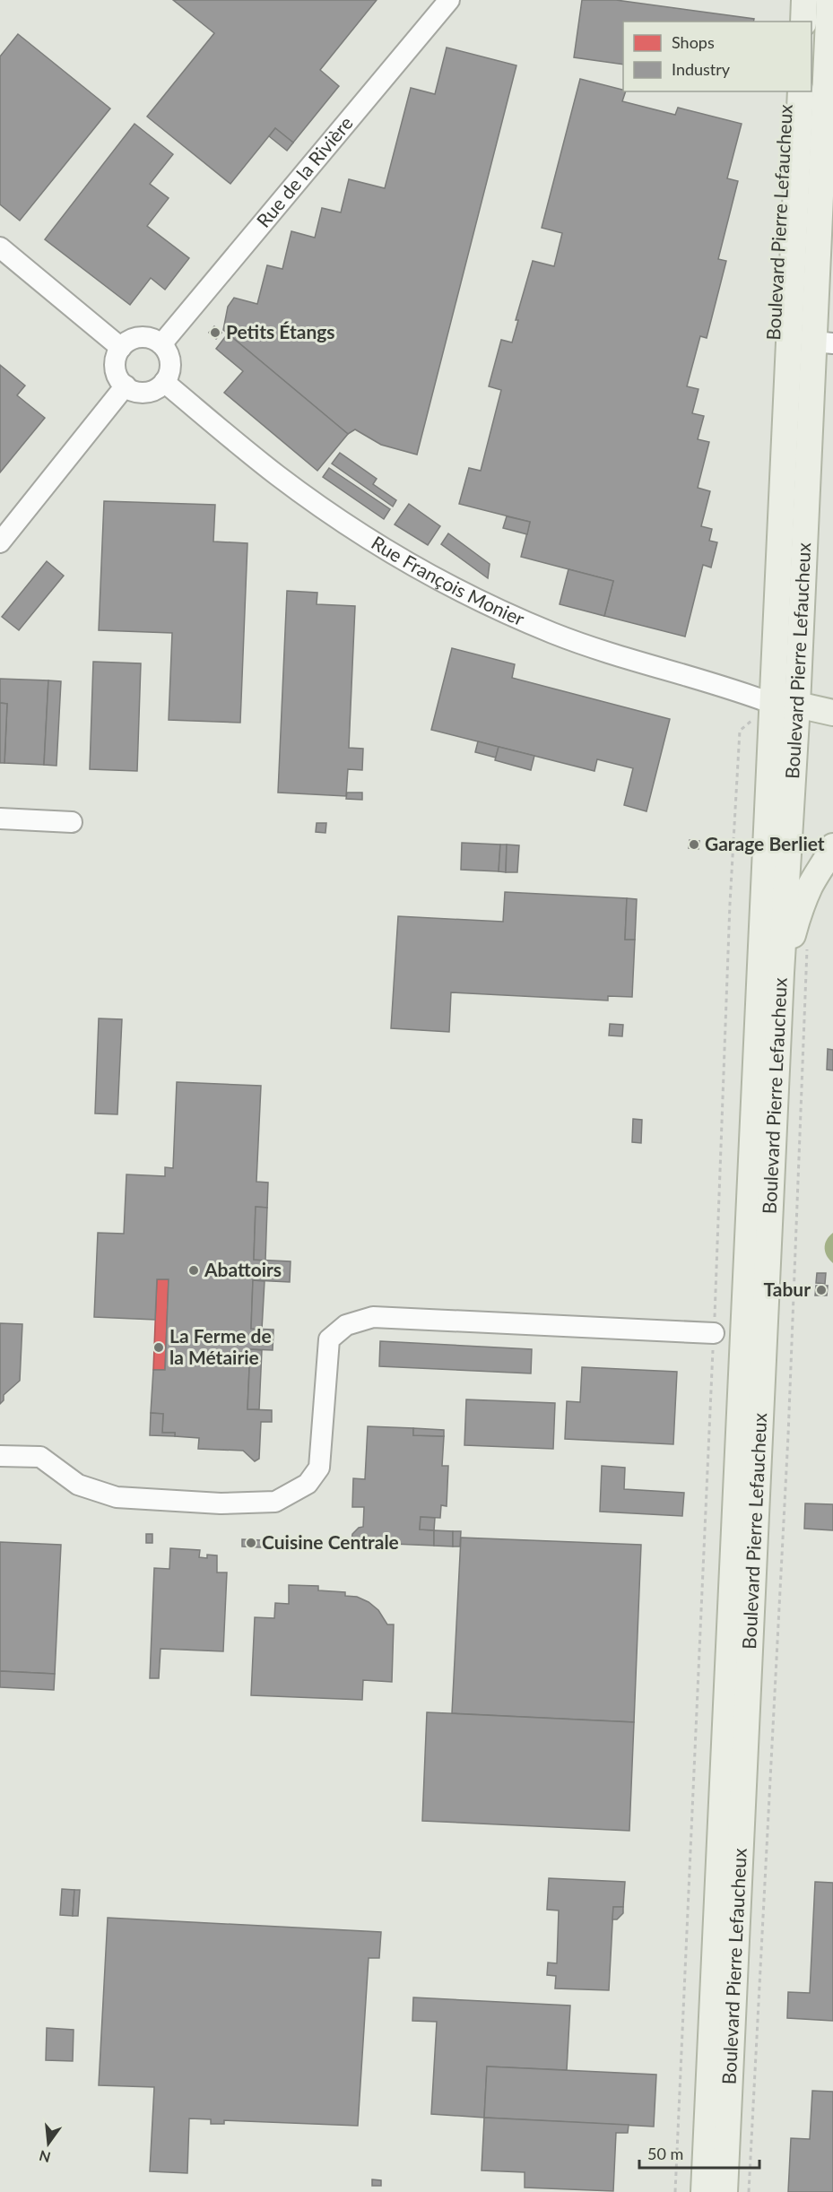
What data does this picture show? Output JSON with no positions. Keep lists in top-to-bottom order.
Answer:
{
  "streets": {
    "main road": ["Boulevard Pierre Lefaucheux"],
    "street": ["Rue de la Rivière", "Rue François Monier"]
  },
  "crossings": [
    ["Rue de la Rivière", "Rue François Monier"],
    ["Boulevard Pierre Lefaucheux", "Rue François Monier"]
  ],
  "places": [
    "Petits Étangs",
    "Garage Berliet",
    "Abattoirs",
    "Tabur",
    "La Ferme de la Métairie",
    "Cuisine Centrale"
  ],
  "legend": ["Shops", "Industry"],
  "scale_bar": "50 m",
  "north": "bottom"
}
